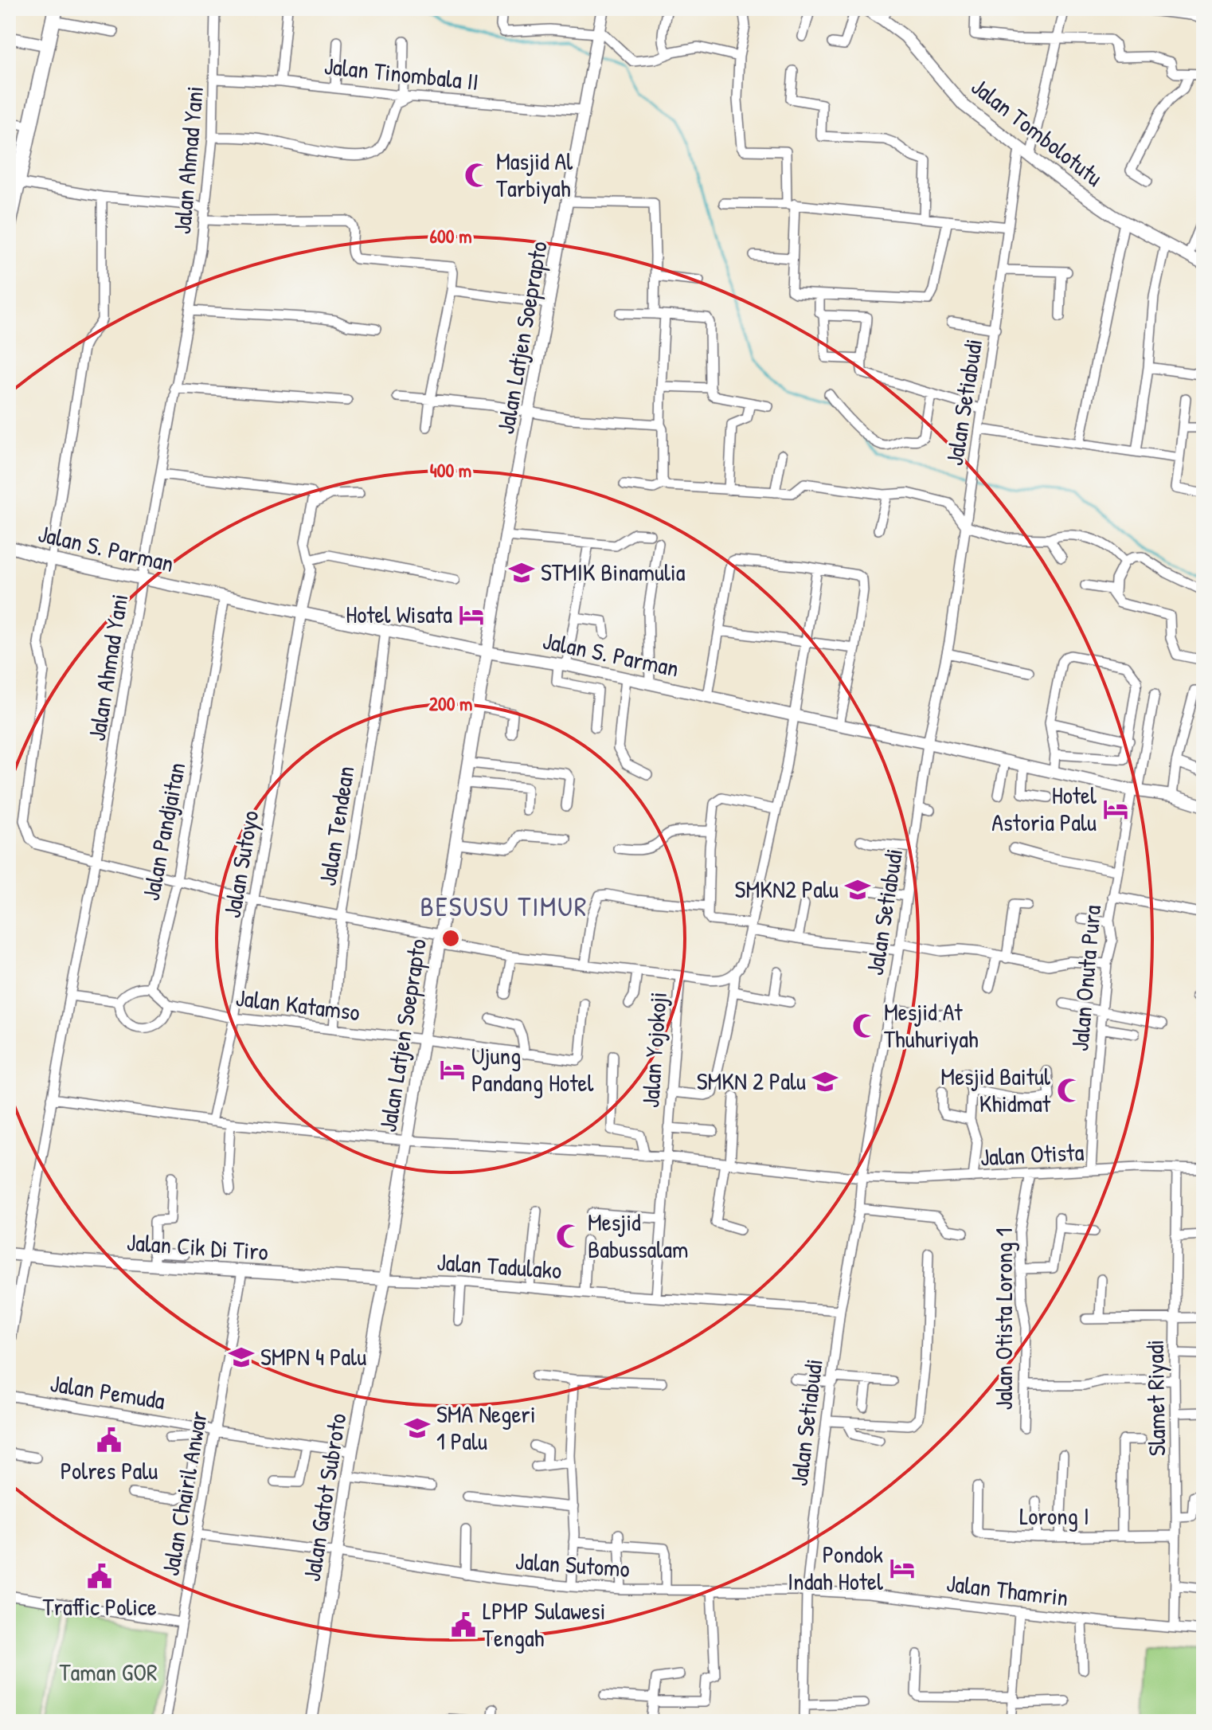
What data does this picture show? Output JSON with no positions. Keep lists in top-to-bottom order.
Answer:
{
  "streets": {
    "street": [
      "Jalan Tinombala II",
      "Jalan Tombolotutu",
      "Jalan Ahmad Yani",
      "Jalan Latjen Soeprapto",
      "Jalan Setiabudi",
      "Jalan S. Parman",
      "Jalan Tendean",
      "Jalan Pandjaitan",
      "Jalan Sutoyo",
      "Jalan Onuta Pura",
      "Jalan Katamso",
      "Jalan Yojokoji",
      "Jalan Otista",
      "Jalan Cik Di Tiro",
      "Jalan Tadulako",
      "Jalan Otista Lorong 1",
      "Jalan Pemuda",
      "Slamet Riyadi",
      "Jalan Chairil Anwar",
      "Jalan Gatot Subroto",
      "Lorong I",
      "Jalan Sutomo",
      "Jalan Thamrin"
    ]
  },
  "crossings": [
    ["Jalan Tinombala II", "Jalan Ahmad Yani"],
    ["Jalan Tinombala II", "Jalan Latjen Soeprapto"],
    ["Jalan Tombolotutu", "Jalan Setiabudi"],
    ["Jalan Ahmad Yani", "Jalan S. Parman"],
    ["Jalan Ahmad Yani", "Jalan Otista"],
    ["Jalan Ahmad Yani", "Jalan Cik Di Tiro"],
    ["Jalan Latjen Soeprapto", "Jalan S. Parman"],
    ["Jalan Latjen Soeprapto", "Jalan Katamso"],
    ["Jalan Latjen Soeprapto", "Jalan Otista"],
    ["Jalan Latjen Soeprapto", "Jalan Cik Di Tiro"],
    ["Jalan Latjen Soeprapto", "Jalan Tadulako"],
    ["Jalan Latjen Soeprapto", "Jalan Gatot Subroto"],
    ["Jalan Setiabudi", "Jalan S. Parman"],
    ["Jalan Setiabudi", "Jalan Otista"],
    ["Jalan Setiabudi", "Jalan Tadulako"],
    ["Jalan Setiabudi", "Jalan Sutomo"],
    ["Jalan Setiabudi", "Jalan Thamrin"],
    ["Jalan S. Parman", "Jalan Tendean"],
    ["Jalan S. Parman", "Jalan Pandjaitan"],
    ["Jalan S. Parman", "Jalan Sutoyo"],
    ["Jalan S. Parman", "Jalan Onuta Pura"],
    ["Jalan Tendean", "Jalan Katamso"],
    ["Jalan Pandjaitan", "Jalan Katamso"],
    ["Jalan Sutoyo", "Jalan Katamso"],
    ["Jalan Sutoyo", "Jalan Otista"],
    ["Jalan Onuta Pura", "Jalan Otista"],
    ["Jalan Yojokoji", "Jalan Otista"],
    ["Jalan Yojokoji", "Jalan Tadulako"],
    ["Jalan Otista", "Jalan Otista Lorong 1"],
    ["Jalan Otista", "Slamet Riyadi"],
    ["Jalan Cik Di Tiro", "Jalan Tadulako"],
    ["Jalan Cik Di Tiro", "Jalan Chairil Anwar"],
    ["Jalan Cik Di Tiro", "Jalan Gatot Subroto"],
    ["Jalan Tadulako", "Jalan Gatot Subroto"],
    ["Jalan Pemuda", "Jalan Chairil Anwar"],
    ["Jalan Pemuda", "Jalan Gatot Subroto"],
    ["Slamet Riyadi", "Lorong I"],
    ["Slamet Riyadi", "Jalan Thamrin"],
    ["Jalan Chairil Anwar", "Jalan Sutomo"],
    ["Jalan Gatot Subroto", "Jalan Sutomo"],
    ["Jalan Sutomo", "Jalan Thamrin"]
  ],
  "districts": ["BESUSU TIMUR"],
  "parks": ["Taman GOR"],
  "places": {
    "mosque": [
      "Masjid Al Tarbiyah",
      "Mesjid At Thuhuriyah",
      "Mesjid Baitul Khidmat",
      "Mesjid Babussalam"
    ],
    "school or university": [
      "STMIK Binamulia",
      "SMKN2 Palu",
      "SMKN 2 Palu",
      "SMPN 4 Palu",
      "SMA Negeri 1 Palu"
    ],
    "hotel": [
      "Hotel Wisata",
      "Hotel Astoria Palu",
      "Ujung Pandang Hotel",
      "Pondok Indah Hotel"
    ],
    "public building": ["Polres Palu", "Traffic Police", "LPMP Sulawesi Tengah"]
  },
  "rings": ["600 m", "400 m", "200 m"]
}
